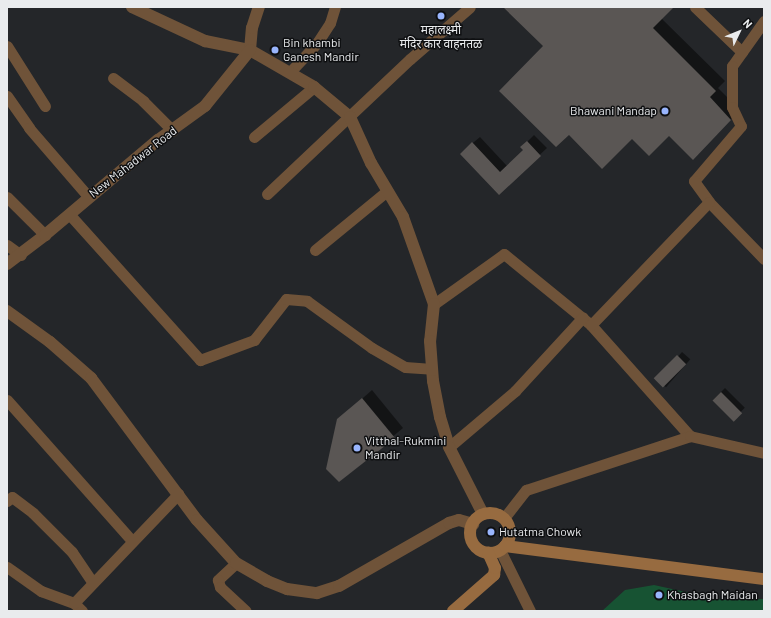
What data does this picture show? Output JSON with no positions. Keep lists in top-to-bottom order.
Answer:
{
  "streets": {
    "street": ["New Mahadwar Road"]
  },
  "places": [
    "महालक्ष्मी मंदिर कार वाहनतळ",
    "Bin khambi Ganesh Mandir",
    "Bhawani Mandap",
    "Vitthal-Rukmini Mandir",
    "Hutatma Chowk",
    "Khasbagh Maidan"
  ],
  "north": "top right"
}
